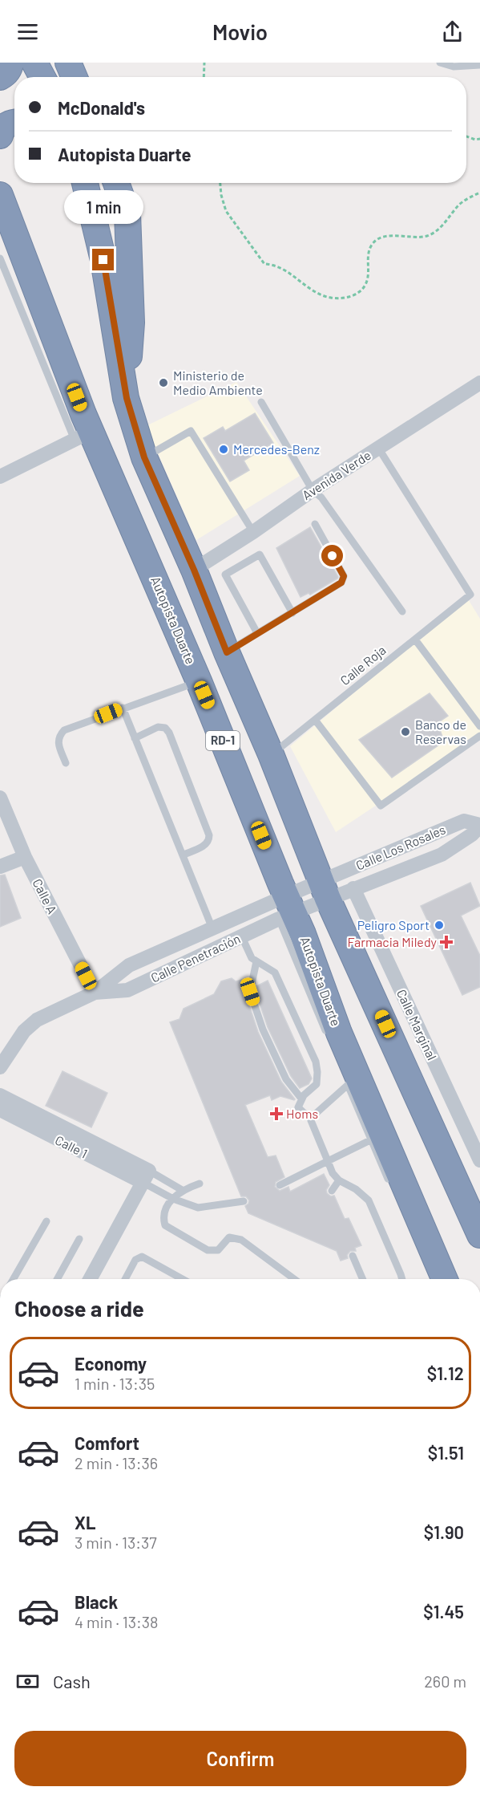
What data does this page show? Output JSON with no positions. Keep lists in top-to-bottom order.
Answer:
{
  "streets": {
    "highway": ["Autopista Duarte", "RD-1"],
    "street": [
      "Avenida Verde",
      "Calle Los Rosales",
      "Calle A",
      "Calle Penetración",
      "Calle Marginal",
      "Calle 1"
    ],
    "lane": ["Calle Roja"]
  },
  "crossings": [
    ["Avenida Verde", "Calle Roja"],
    ["Avenida Verde", "RD-1"],
    ["Autopista Duarte", "Calle Penetración"],
    ["Calle Roja", "RD-1"],
    ["RD-1", "Calle Los Rosales"],
    ["Calle Los Rosales", "Calle Marginal"],
    ["Calle A", "Calle Penetración"]
  ],
  "places": {
    "other": [
      "Ministerio de Medio Ambiente",
      "Mercedes-Benz",
      "Banco de Reservas",
      "Peligro Sport"
    ],
    "health": ["Farmacia Miledy", "Homs"]
  },
  "page": {
    "header": "Movio",
    "banner": ["McDonald's", "Autopista Duarte"],
    "bubble": "1 min",
    "heading": "Choose a ride",
    "list": [
      {
        "name": "Economy",
        "note": "1 min · 13:35",
        "value": "$1.12"
      },
      {
        "name": "Comfort",
        "note": "2 min · 13:36",
        "value": "$1.51"
      },
      {
        "name": "XL",
        "note": "3 min · 13:37",
        "value": "$1.90"
      },
      {
        "name": "Black",
        "note": "4 min · 13:38",
        "value": "$1.45"
      }
    ],
    "pay": ["Cash", "260 m"],
    "buttons": "Confirm"
  }
}
